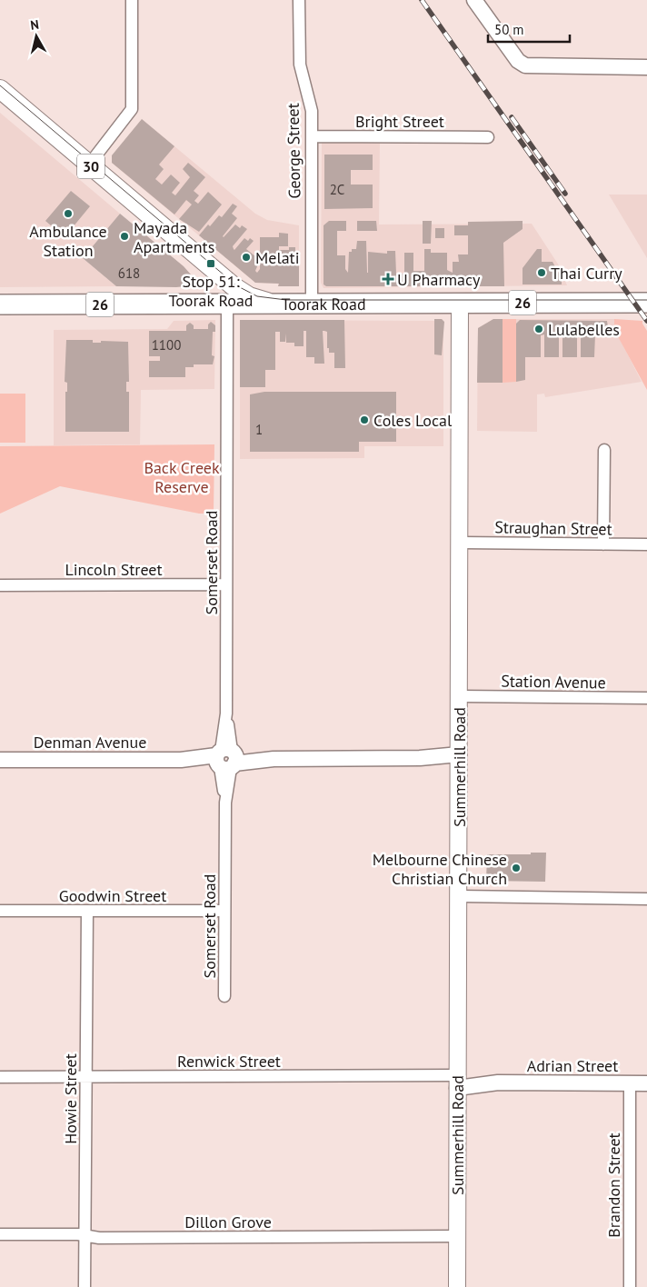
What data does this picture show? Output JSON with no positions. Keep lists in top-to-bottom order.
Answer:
{
  "streets": {
    "highway": ["Toorak Road", "26"],
    "main road": ["30", "Summerhill Road"],
    "street": [
      "Bright Street",
      "George Street",
      "Straughan Street",
      "Somerset Road",
      "Lincoln Street",
      "Station Avenue",
      "Denman Avenue",
      "Goodwin Street",
      "Renwick Street",
      "Adrian Street",
      "Howie Street",
      "Brandon Street",
      "Dillon Grove"
    ]
  },
  "crossings": [
    ["Bright Street", "George Street"],
    ["George Street", "Toorak Road"],
    ["30", "Toorak Road"],
    ["Toorak Road", "Somerset Road"],
    ["Toorak Road", "Summerhill Road"],
    ["Straughan Street", "Summerhill Road"],
    ["Somerset Road", "Lincoln Street"],
    ["Somerset Road", "Denman Avenue"],
    ["Somerset Road", "Goodwin Street"],
    ["Station Avenue", "Summerhill Road"],
    ["Denman Avenue", "Summerhill Road"],
    ["Summerhill Road", "Renwick Street"],
    ["Summerhill Road", "Adrian Street"],
    ["Summerhill Road", "Dillon Grove"],
    ["Goodwin Street", "Howie Street"],
    ["Renwick Street", "Adrian Street"],
    ["Renwick Street", "Howie Street"],
    ["Adrian Street", "Brandon Street"],
    ["Howie Street", "Dillon Grove"]
  ],
  "parks": ["Back Creek Reserve"],
  "places": {
    "other": [
      "Ambulance Station",
      "Mayada Apartments",
      "Melati",
      "Thai Curry",
      "Lulabelles",
      "Coles Local",
      "Melbourne Chinese Christian Church"
    ],
    "transit": ["Stop 51: Toorak Road"],
    "health": ["U Pharmacy"]
  },
  "house_numbers": [
    "2C",
    "618",
    "1100",
    "1"
  ],
  "scale_bar": "50 m",
  "north": "top"
}
